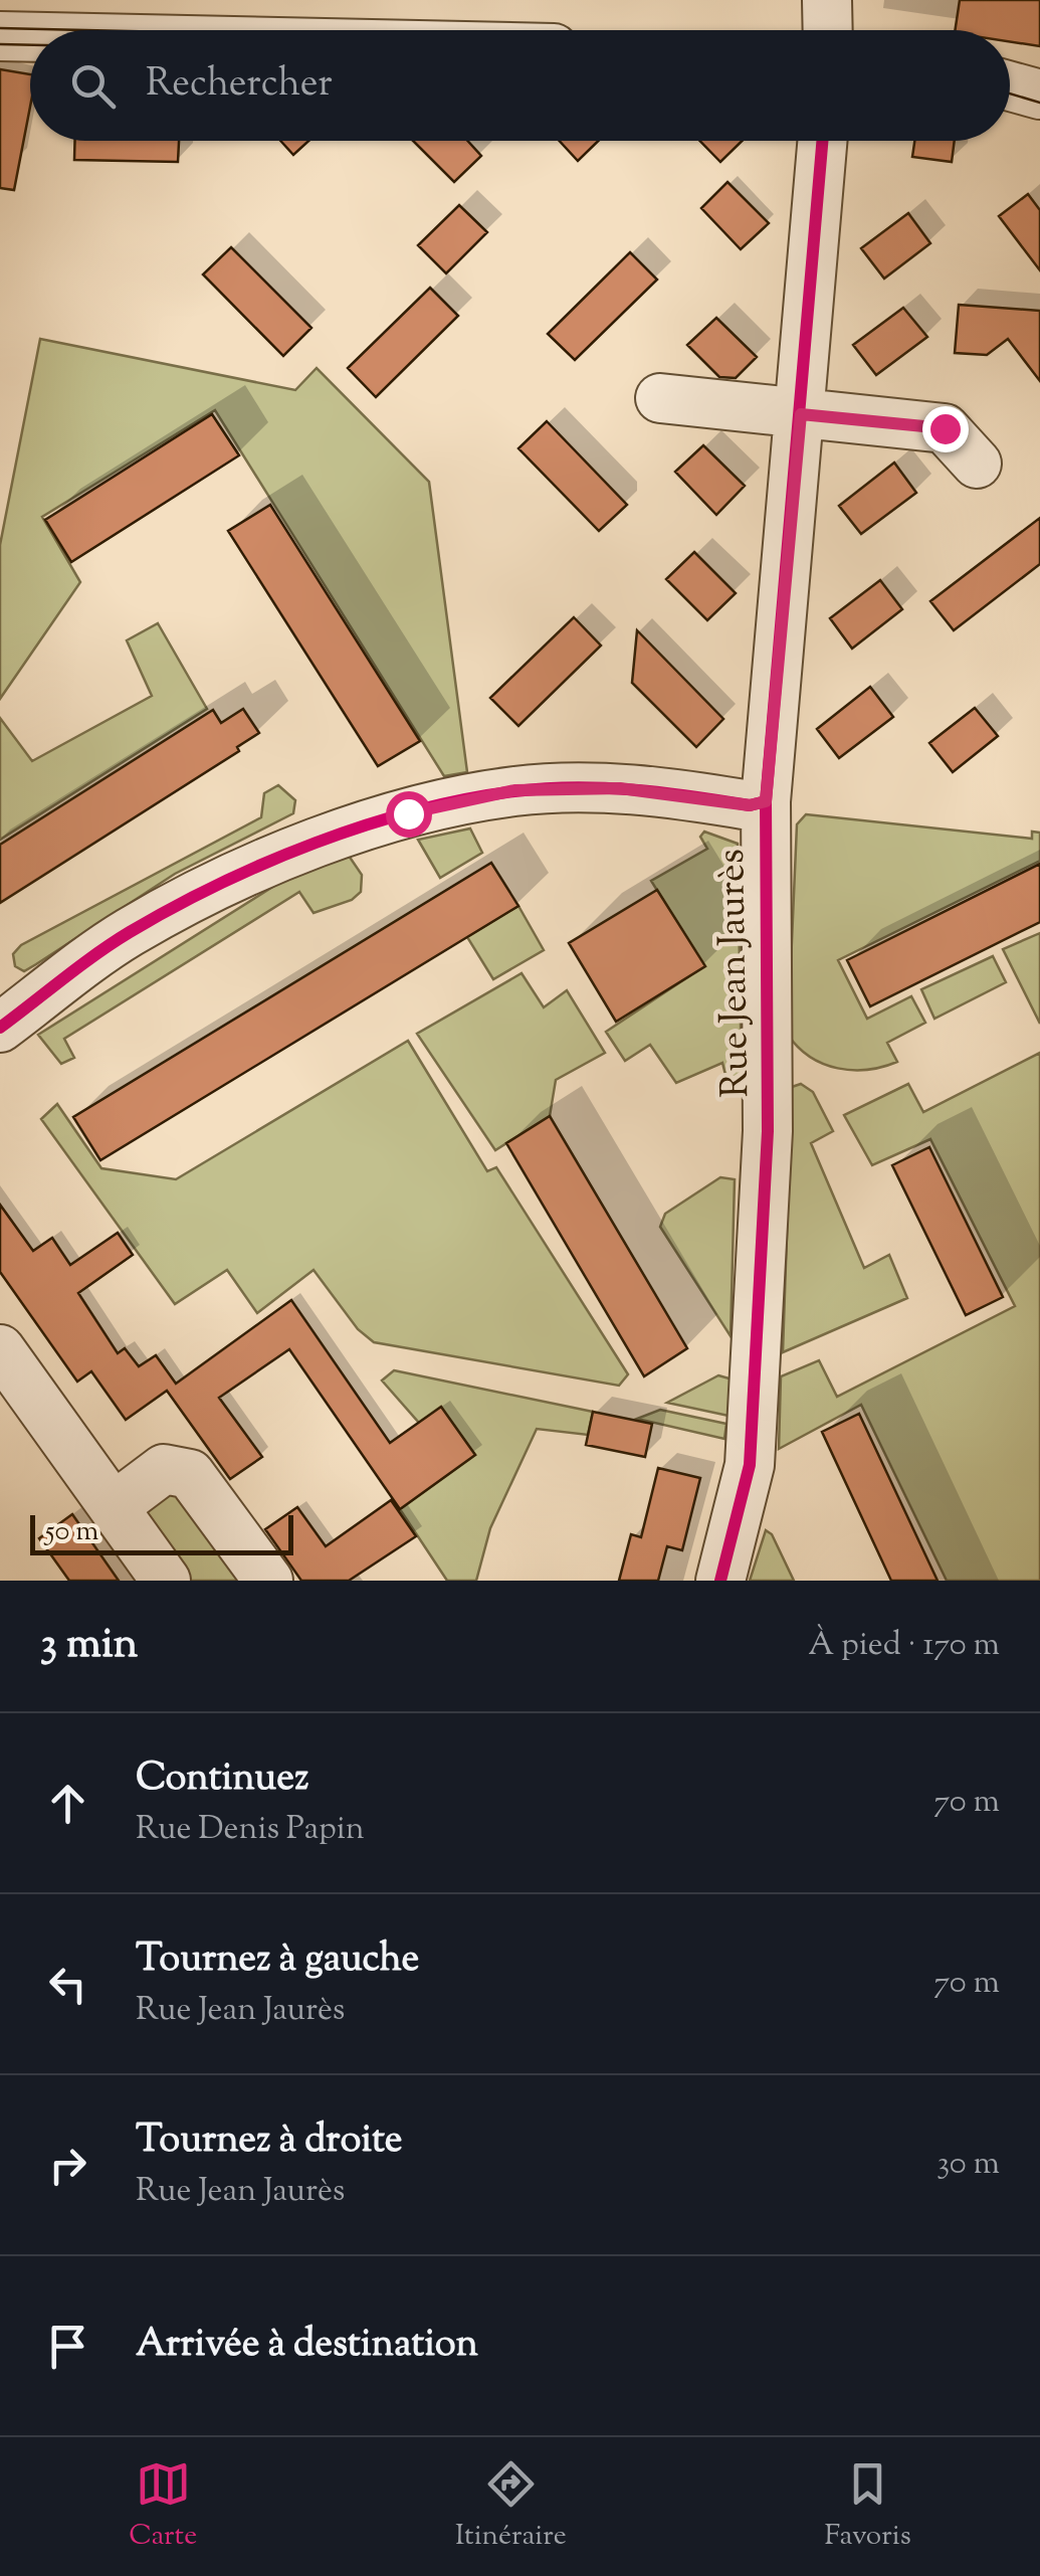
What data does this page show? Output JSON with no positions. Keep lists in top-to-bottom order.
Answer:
{
  "streets": {
    "street": ["Rue Jean Jaurès"]
  },
  "scale_bar": "50 m",
  "page": {
    "search": "Rechercher",
    "scale": "50 m",
    "heading": ["3 min", "À pied · 170 m"],
    "list": [
      ["Continuez", "Rue Denis Papin", "70 m"],
      ["Tournez à gauche", "Rue Jean Jaurès", "70 m"],
      ["Tournez à droite", "Rue Jean Jaurès", "30 m"],
      "Arrivée à destination"
    ],
    "nav": ["Carte", "Itinéraire", "Favoris"]
  }
}
